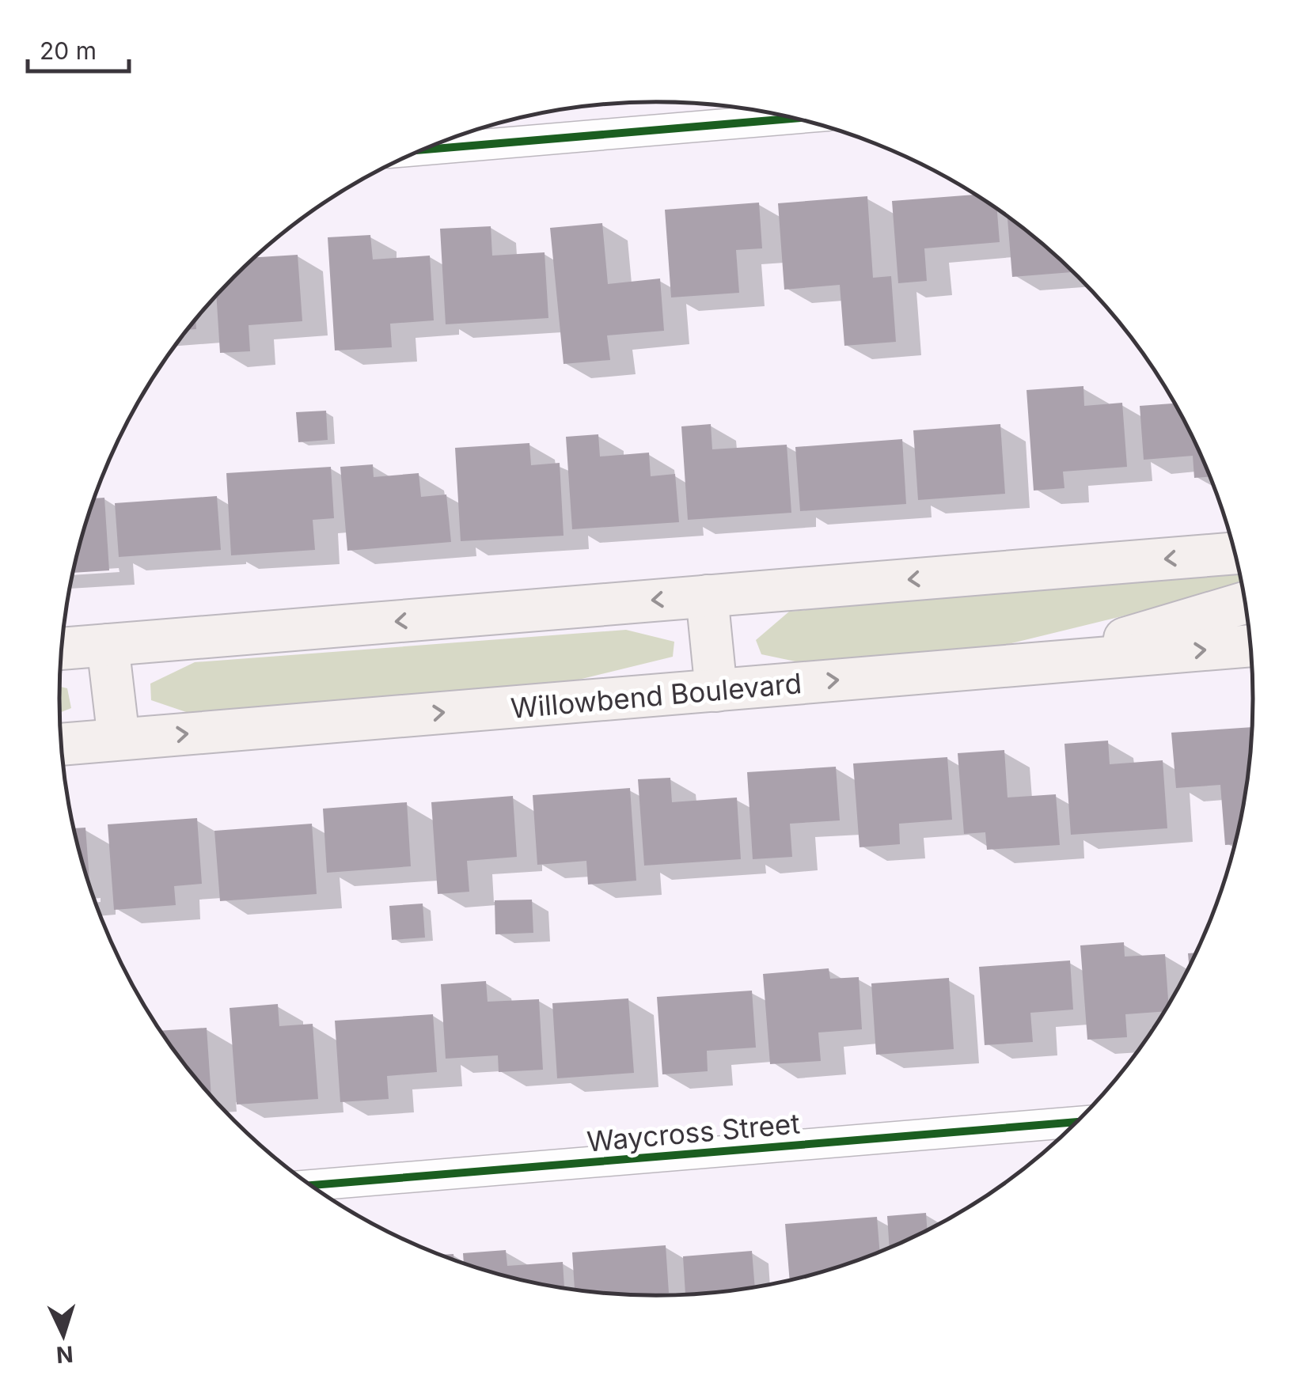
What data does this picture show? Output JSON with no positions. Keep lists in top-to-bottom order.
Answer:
{
  "streets": {
    "main road": ["Willowbend Boulevard"],
    "street": ["Waycross Street"]
  },
  "scale_bar": "20 m",
  "north": "bottom"
}
